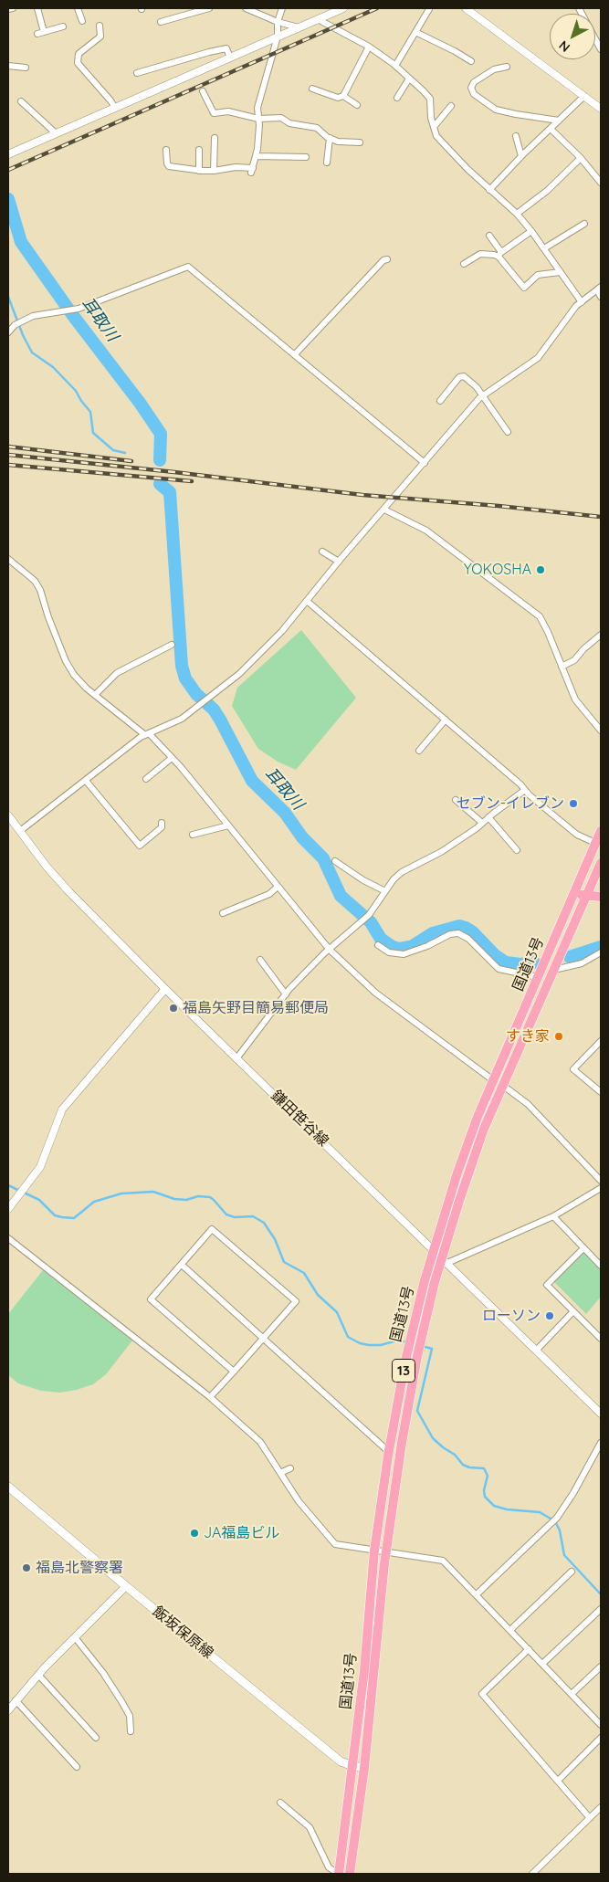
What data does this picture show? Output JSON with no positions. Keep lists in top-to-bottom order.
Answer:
{
  "streets": {
    "highway": ["国道13号", "13"],
    "main road": ["飯坂保原線"],
    "street": ["鎌田笹谷線"]
  },
  "crossings": [
    ["国道13号", "鎌田笹谷線"],
    ["国道13号", "13"],
    ["国道13号", "飯坂保原線"]
  ],
  "water": ["耳取川"],
  "places": [
    "YOKOSHA",
    "セブン-イレブン",
    "福島矢野目簡易郵便局",
    "すき家",
    "ローソン",
    "JA福島ビル",
    "福島北警察署"
  ],
  "north": "bottom left"
}
